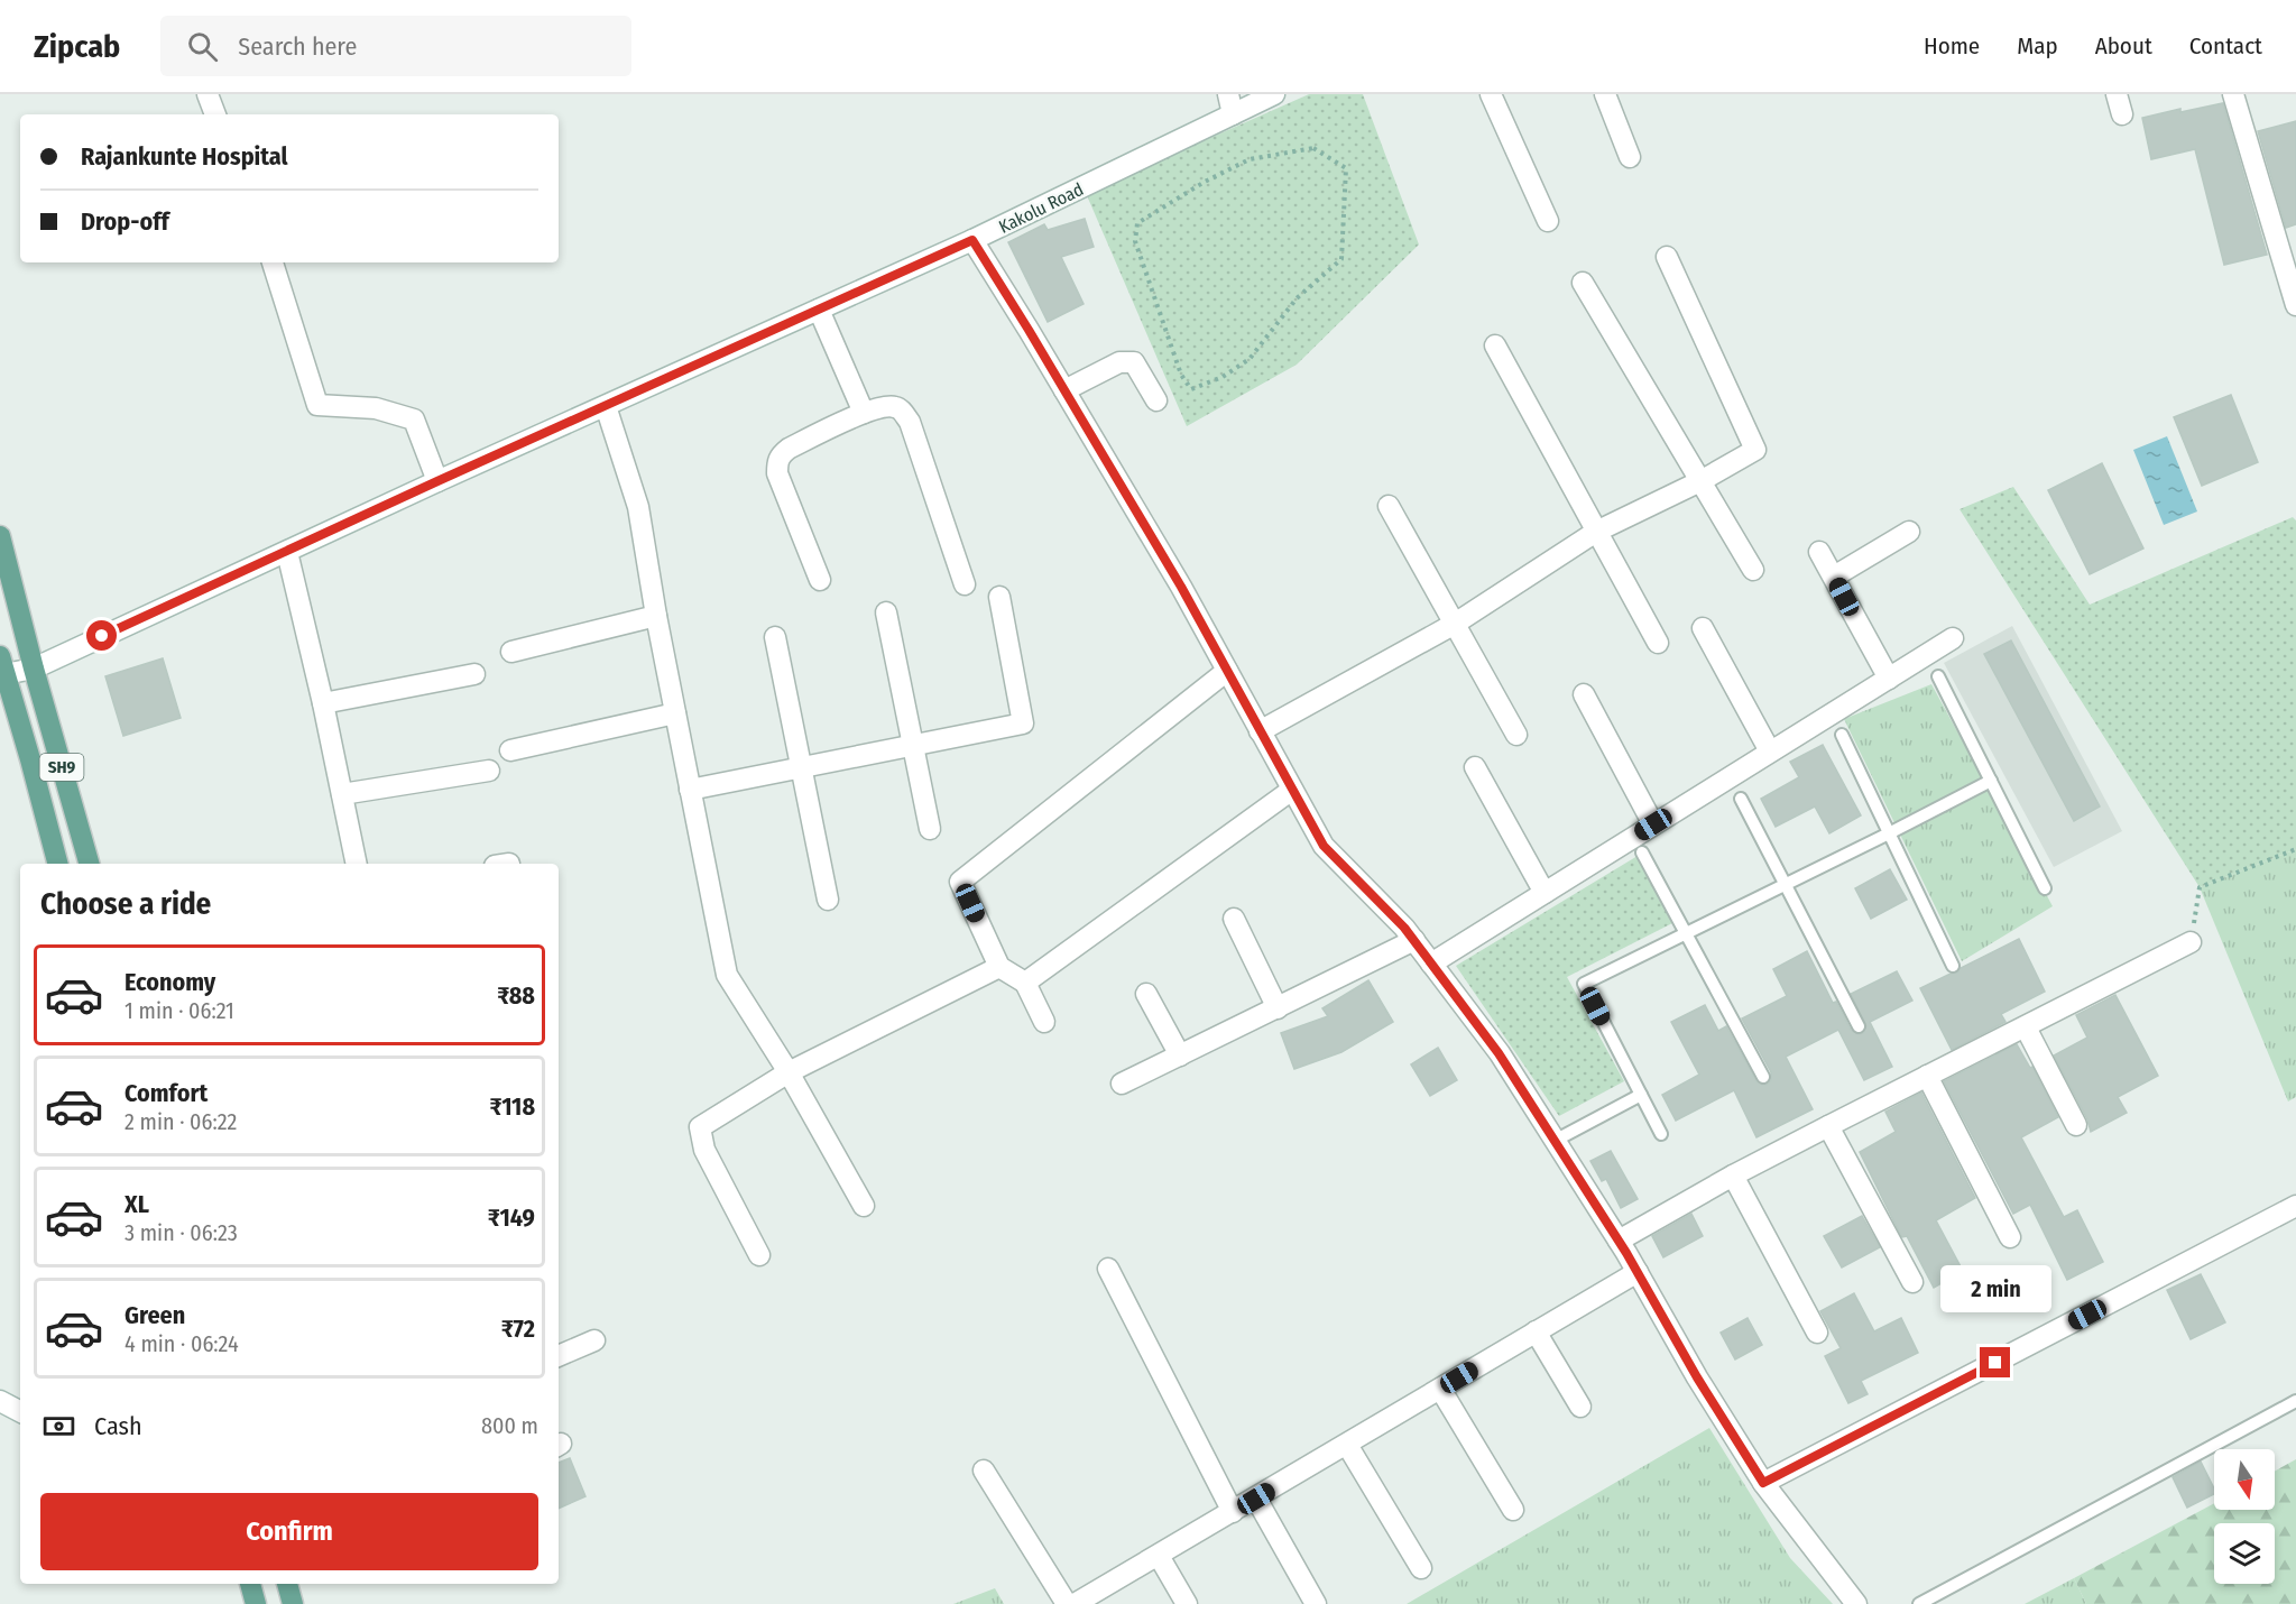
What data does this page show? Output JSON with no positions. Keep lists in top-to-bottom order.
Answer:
{
  "streets": {
    "main road": ["SH9"],
    "street": ["Kakolu Road"]
  },
  "crossings": [
    ["Kakolu Road", "SH9"]
  ],
  "north": "bottom",
  "page": {
    "header": "Zipcab",
    "search": "Search here",
    "nav": [
      "Home",
      "Map",
      "About",
      "Contact"
    ],
    "banner": ["Rajankunte Hospital", "Drop-off"],
    "heading": "Choose a ride",
    "list": [
      {
        "name": "Economy",
        "note": "1 min · 06:21",
        "value": "₹88"
      },
      {
        "name": "Comfort",
        "note": "2 min · 06:22",
        "value": "₹118"
      },
      {
        "name": "XL",
        "note": "3 min · 06:23",
        "value": "₹149"
      },
      {
        "name": "Green",
        "note": "4 min · 06:24",
        "value": "₹72"
      }
    ],
    "bubble": "2 min",
    "pay": ["Cash", "800 m"],
    "buttons": "Confirm"
  }
}
